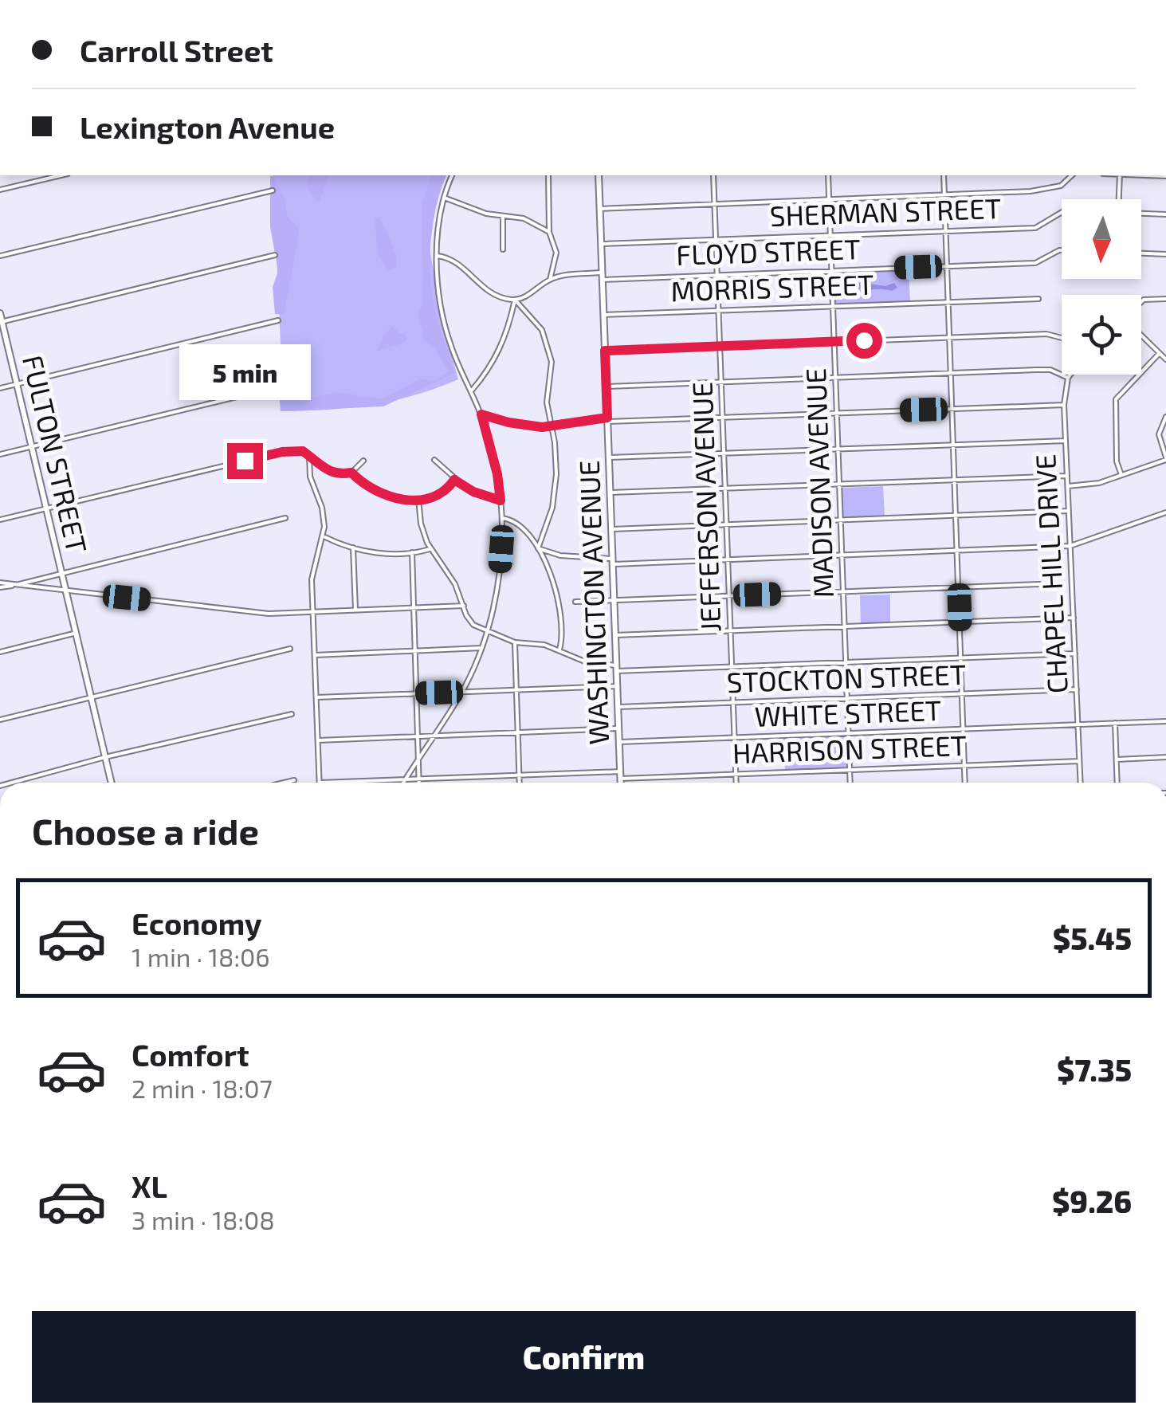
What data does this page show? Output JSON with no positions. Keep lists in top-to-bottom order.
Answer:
{
  "streets": {
    "street": [
      "SHERMAN STREET",
      "FLOYD STREET",
      "MORRIS STREET",
      "FULTON STREET",
      "MADISON AVENUE",
      "JEFFERSON AVENUE",
      "CHAPEL HILL DRIVE",
      "WASHINGTON AVENUE",
      "STOCKTON STREET",
      "WHITE STREET",
      "HARRISON STREET"
    ]
  },
  "crossings": [
    ["SHERMAN STREET", "MADISON AVENUE"],
    ["SHERMAN STREET", "JEFFERSON AVENUE"],
    ["SHERMAN STREET", "WASHINGTON AVENUE"],
    ["FLOYD STREET", "MADISON AVENUE"],
    ["FLOYD STREET", "JEFFERSON AVENUE"],
    ["FLOYD STREET", "WASHINGTON AVENUE"],
    ["MORRIS STREET", "MADISON AVENUE"],
    ["MORRIS STREET", "JEFFERSON AVENUE"],
    ["MORRIS STREET", "WASHINGTON AVENUE"],
    ["MADISON AVENUE", "STOCKTON STREET"],
    ["MADISON AVENUE", "WHITE STREET"],
    ["MADISON AVENUE", "HARRISON STREET"],
    ["JEFFERSON AVENUE", "STOCKTON STREET"],
    ["JEFFERSON AVENUE", "WHITE STREET"],
    ["JEFFERSON AVENUE", "HARRISON STREET"],
    ["CHAPEL HILL DRIVE", "STOCKTON STREET"],
    ["CHAPEL HILL DRIVE", "WHITE STREET"],
    ["CHAPEL HILL DRIVE", "HARRISON STREET"],
    ["WASHINGTON AVENUE", "STOCKTON STREET"],
    ["WASHINGTON AVENUE", "WHITE STREET"],
    ["WASHINGTON AVENUE", "HARRISON STREET"]
  ],
  "north": "bottom",
  "page": {
    "banner": ["Carroll Street", "Lexington Avenue"],
    "bubble": "5 min",
    "heading": "Choose a ride",
    "list": [
      {
        "name": "Economy",
        "note": "1 min · 18:06",
        "value": "$5.45"
      },
      {
        "name": "Comfort",
        "note": "2 min · 18:07",
        "value": "$7.35"
      },
      {
        "name": "XL",
        "note": "3 min · 18:08",
        "value": "$9.26"
      }
    ],
    "buttons": "Confirm"
  }
}
